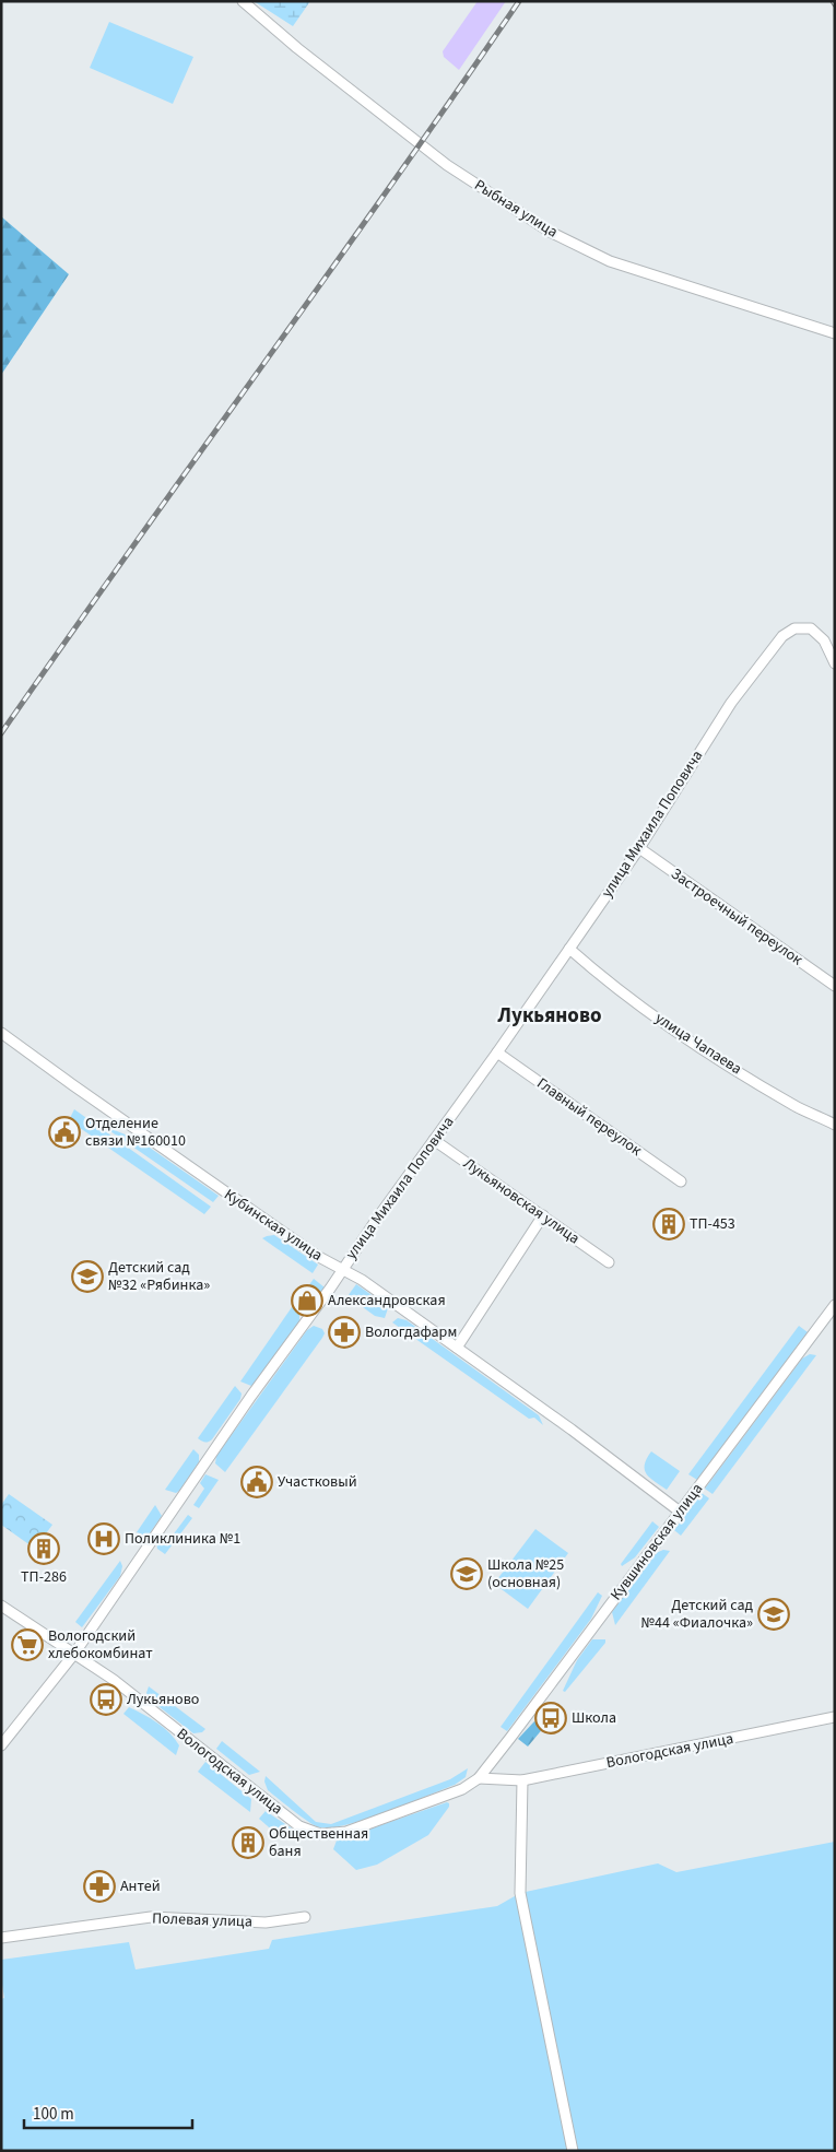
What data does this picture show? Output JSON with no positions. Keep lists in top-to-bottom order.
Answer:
{
  "streets": {
    "street": [
      "Рыбная улица",
      "улица Михаила Поповича",
      "Застроечный переулок",
      "улица Чапаева",
      "Главный переулок",
      "Лукьяновская улица",
      "Кубинская улица",
      "Кувшиновская улица",
      "Вологодская улица",
      "Полевая улица"
    ]
  },
  "crossings": [
    ["улица Михаила Поповича", "Застроечный переулок"],
    ["улица Михаила Поповича", "улица Чапаева"],
    ["улица Михаила Поповича", "Главный переулок"],
    ["улица Михаила Поповича", "Лукьяновская улица"],
    ["улица Михаила Поповича", "Кубинская улица"],
    ["улица Михаила Поповича", "Вологодская улица"],
    ["Кубинская улица", "Кувшиновская улица"],
    ["Кувшиновская улица", "Вологодская улица"]
  ],
  "districts": ["Лукьяново"],
  "places": {
    "public building": ["Отделение связи №160010", "Участковый"],
    "building": ["ТП-453", "ТП-286", "Общественная баня"],
    "school or university": ["Детский сад №32 «Рябинка»", "Школа №25 (основная)", "Детский сад №44 «Фиалочка»"],
    "shop": ["Александровская"],
    "pharmacy": ["Вологдафарм", "Антей"],
    "hospital": ["Поликлиника №1"],
    "supermarket": ["Вологодский хлебокомбинат"],
    "bus stop": ["Лукьяново", "Школа"]
  },
  "scale_bar": "100 m"
}
